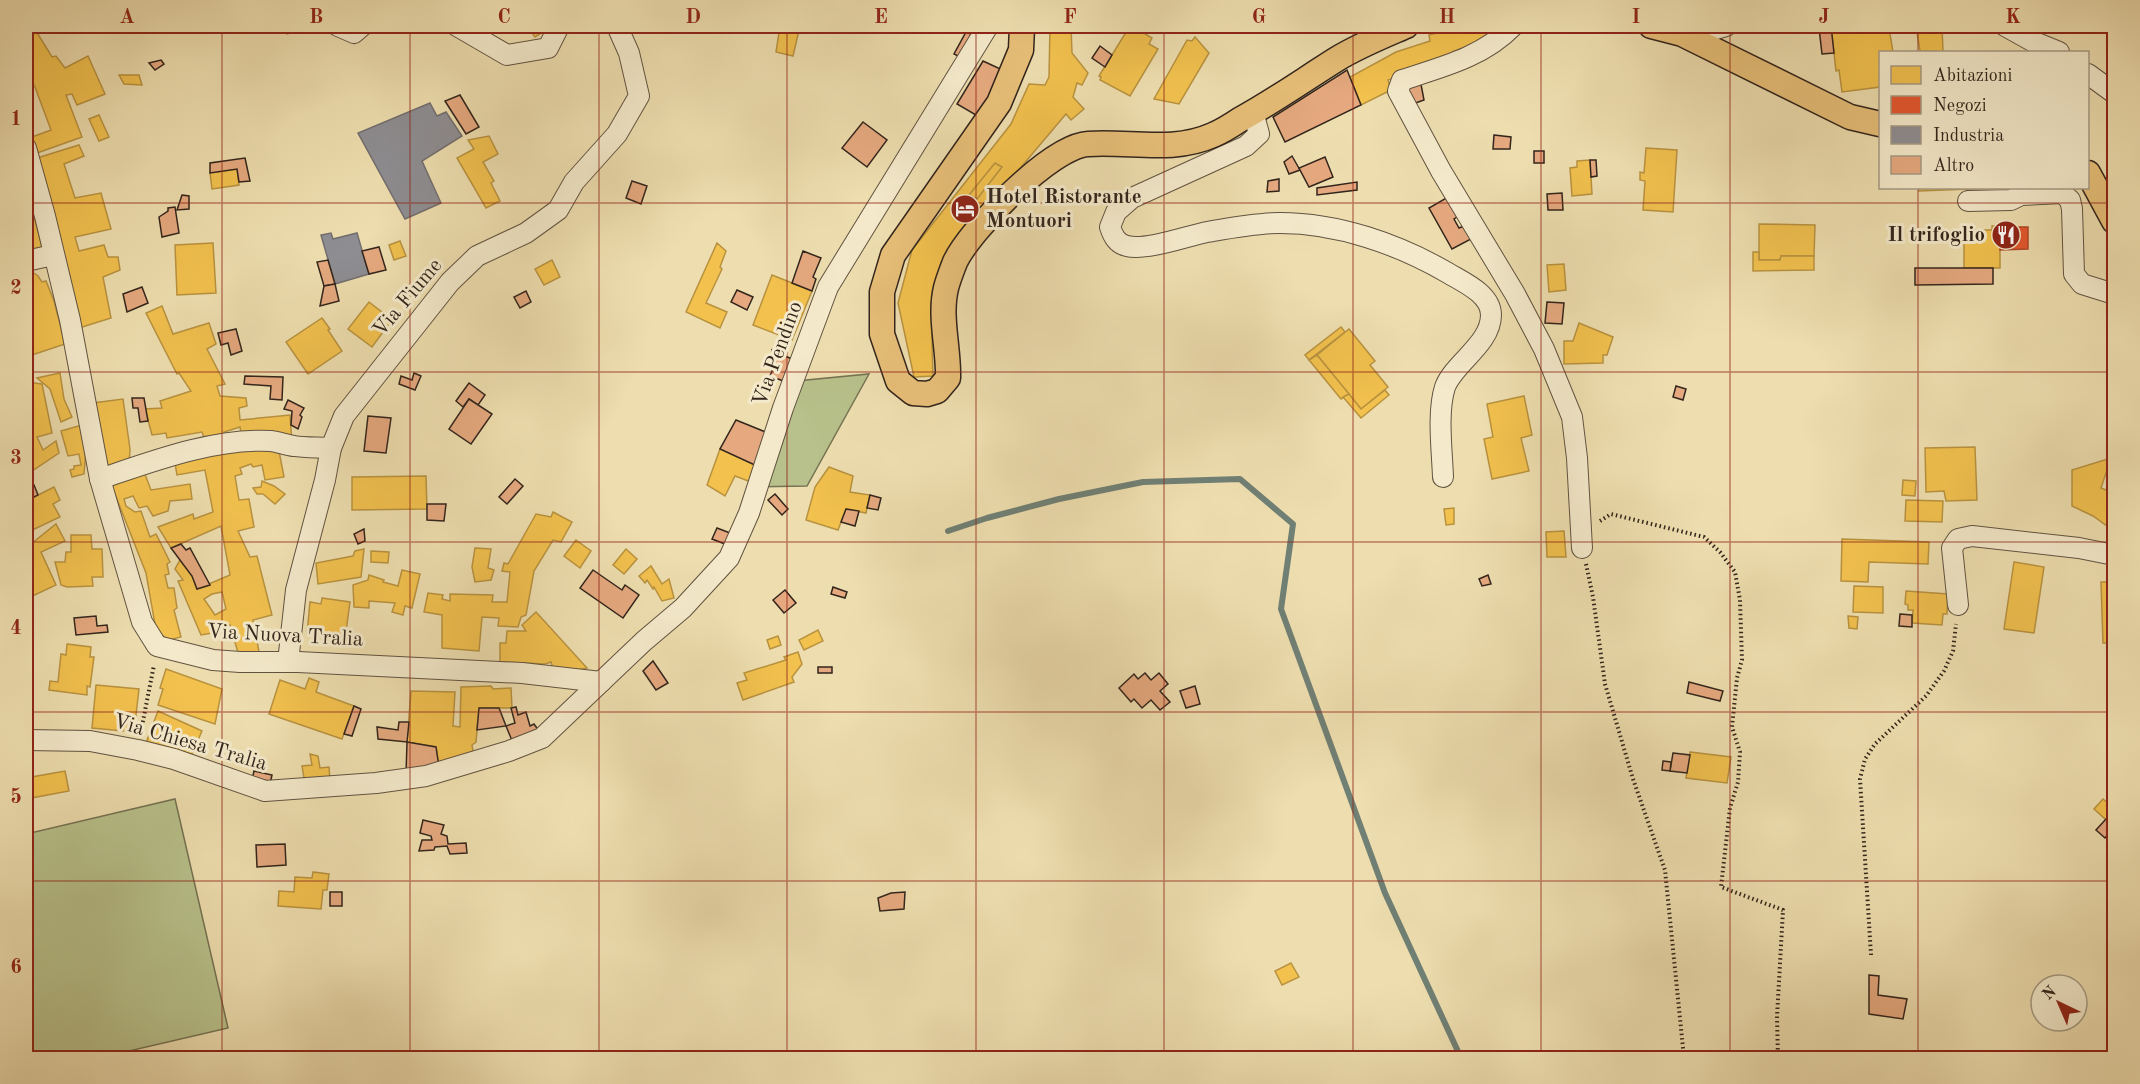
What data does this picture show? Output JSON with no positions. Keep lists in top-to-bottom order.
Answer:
{
  "streets": {
    "street": [
      "Via Fiume",
      "Via Pendino",
      "Via Nuova Tralia",
      "Via Chiesa Tralia"
    ]
  },
  "crossings": [
    ["Via Fiume", "Via Nuova Tralia"],
    ["Via Pendino", "Via Nuova Tralia"],
    ["Via Pendino", "Via Chiesa Tralia"],
    ["Via Nuova Tralia", "Via Chiesa Tralia"]
  ],
  "places": {
    "hotel": ["Hotel Ristorante Montuori"],
    "restaurant": ["Il trifoglio"]
  },
  "legend": [
    "Abitazioni",
    "Negozi",
    "Industria",
    "Altro"
  ],
  "north": "top left",
  "grid": {
    "columns": [
      "A",
      "B",
      "C",
      "D",
      "E",
      "F",
      "G",
      "H",
      "I",
      "J",
      "K"
    ],
    "rows": [
      "1",
      "2",
      "3",
      "4",
      "5",
      "6"
    ]
  }
}
